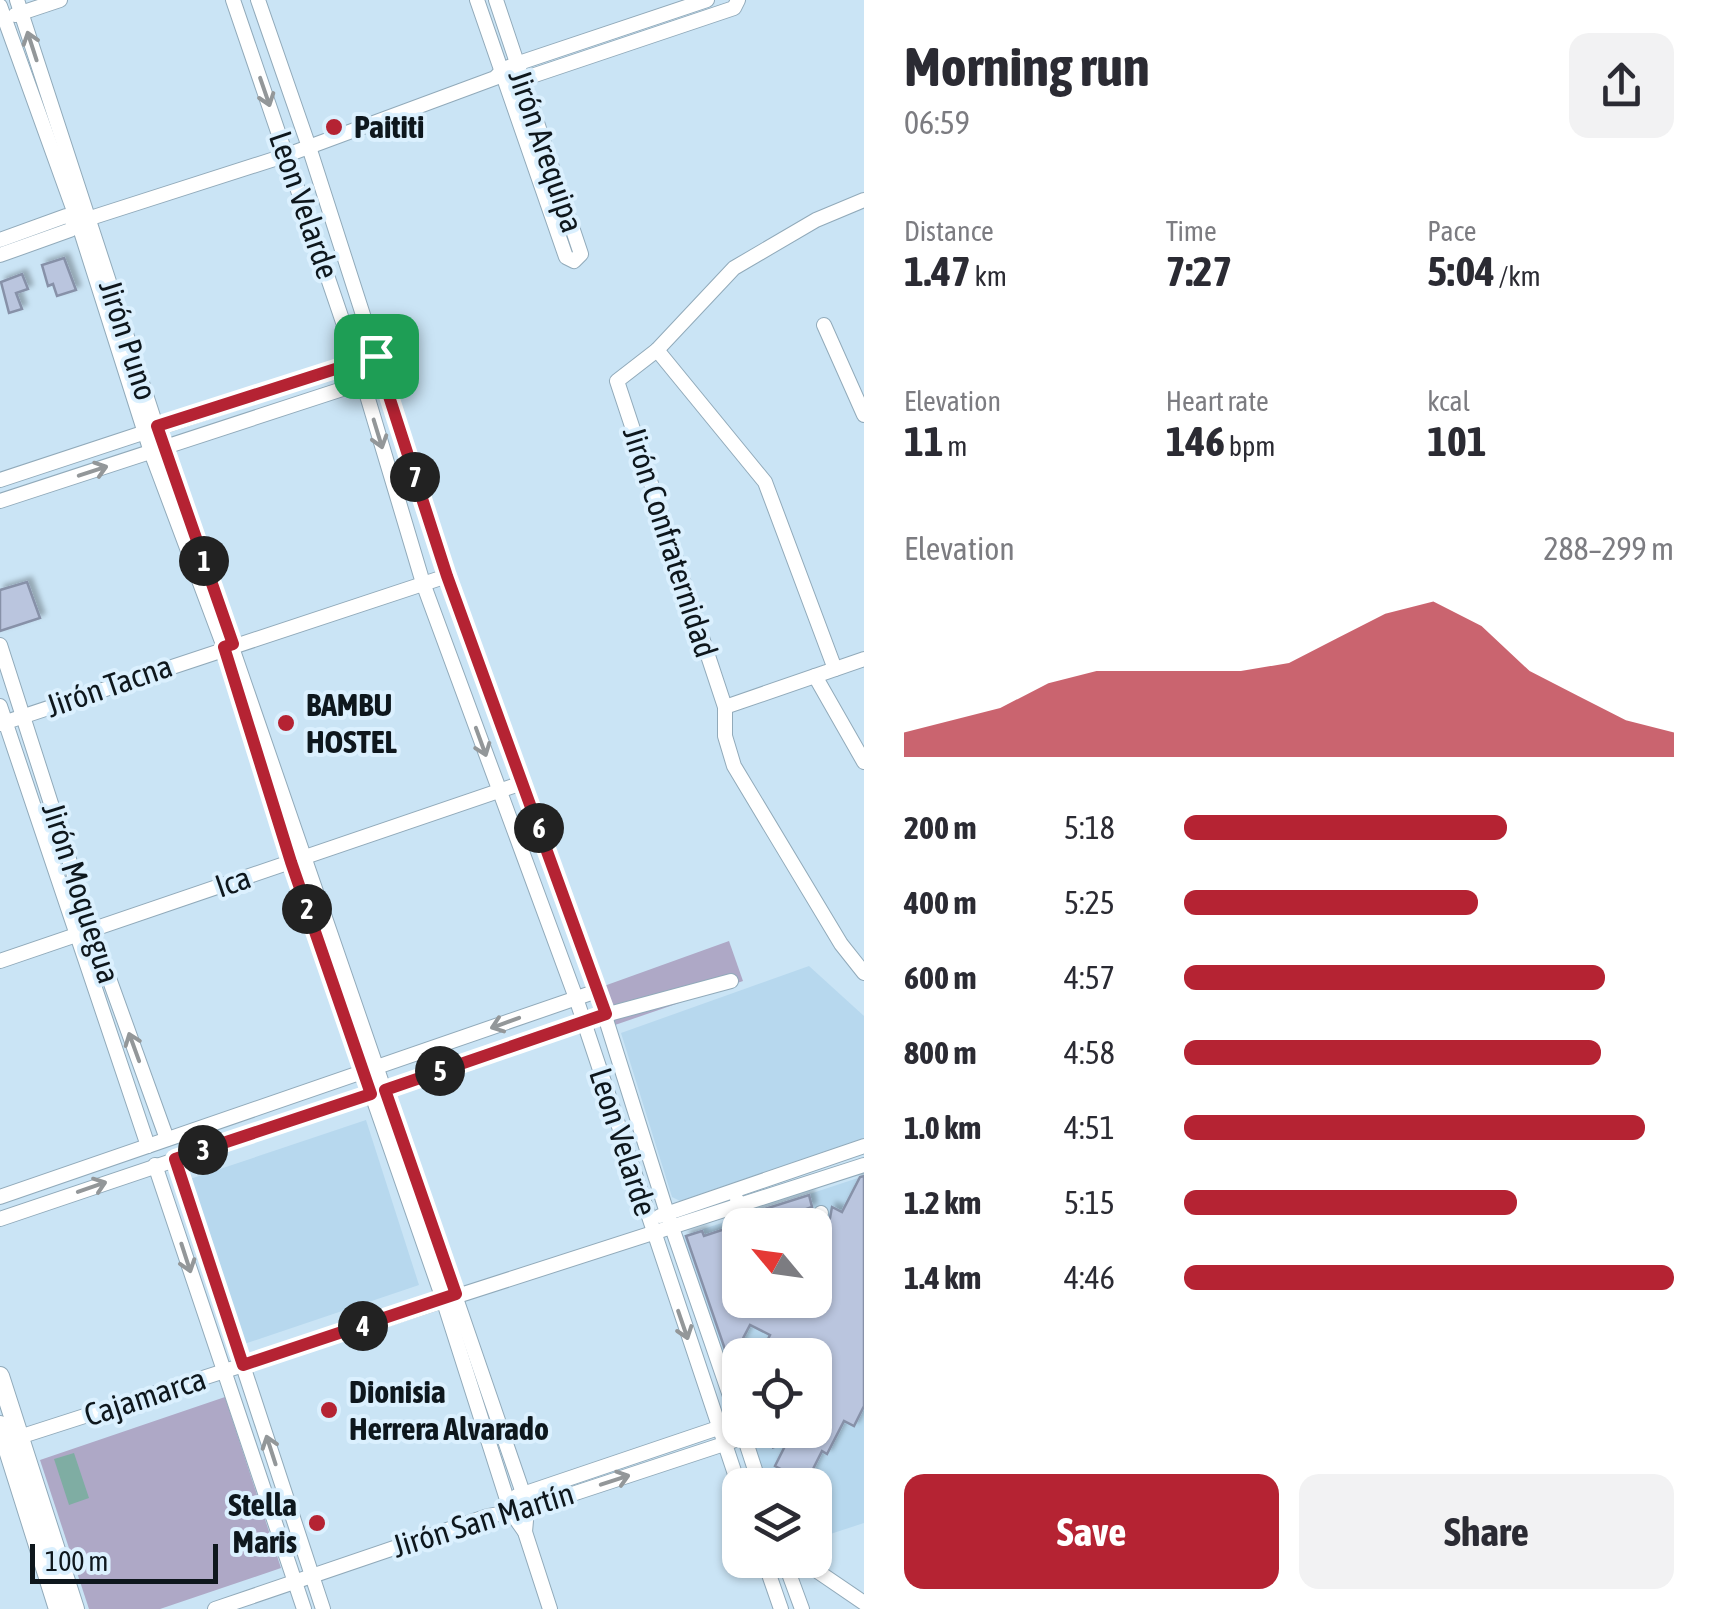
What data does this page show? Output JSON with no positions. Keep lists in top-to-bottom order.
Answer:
{
  "streets": {
    "street": [
      "Jirón Arequipa",
      "Leon Velarde",
      "Jirón Puno",
      "Jirón Confraternidad",
      "Jirón Tacna",
      "Ica",
      "Jirón Moquegua",
      "Cajamarca",
      "Jirón San Martín"
    ]
  },
  "crossings": [
    ["Leon Velarde", "Jirón Tacna"],
    ["Leon Velarde", "Ica"],
    ["Leon Velarde", "Cajamarca"],
    ["Jirón Puno", "Jirón Tacna"],
    ["Jirón Puno", "Ica"],
    ["Jirón Puno", "Cajamarca"],
    ["Jirón Puno", "Jirón San Martín"],
    ["Jirón Tacna", "Jirón Moquegua"],
    ["Ica", "Jirón Moquegua"]
  ],
  "places": [
    "Paititi",
    "BAMBU HOSTEL",
    "Dionisia Herrera Alvarado",
    "Stella Maris"
  ],
  "scale_bar": "100 m",
  "north": "top left",
  "page": {
    "heading": ["Morning run", "06:59"],
    "stats": [
      ["Distance", "1.47 km"],
      ["Time", "7:27"],
      ["Pace", "5:04 /km"],
      ["Elevation", "11 m"],
      ["Heart rate", "146 bpm"],
      ["kcal", "101"]
    ],
    "pins": [
      "7",
      "1",
      "6",
      "2",
      "5",
      "3",
      "4"
    ],
    "chart": ["Elevation", "288–299 m"],
    "list": [
      {
        "name": "200 m",
        "note": "5:18"
      },
      {
        "name": "400 m",
        "note": "5:25"
      },
      {
        "name": "600 m",
        "note": "4:57"
      },
      {
        "name": "800 m",
        "note": "4:58"
      },
      {
        "name": "1.0 km",
        "note": "4:51"
      },
      {
        "name": "1.2 km",
        "note": "5:15"
      },
      {
        "name": "1.4 km",
        "note": "4:46"
      }
    ],
    "buttons": ["Save", "Share"],
    "scale": "100 m"
  }
}
